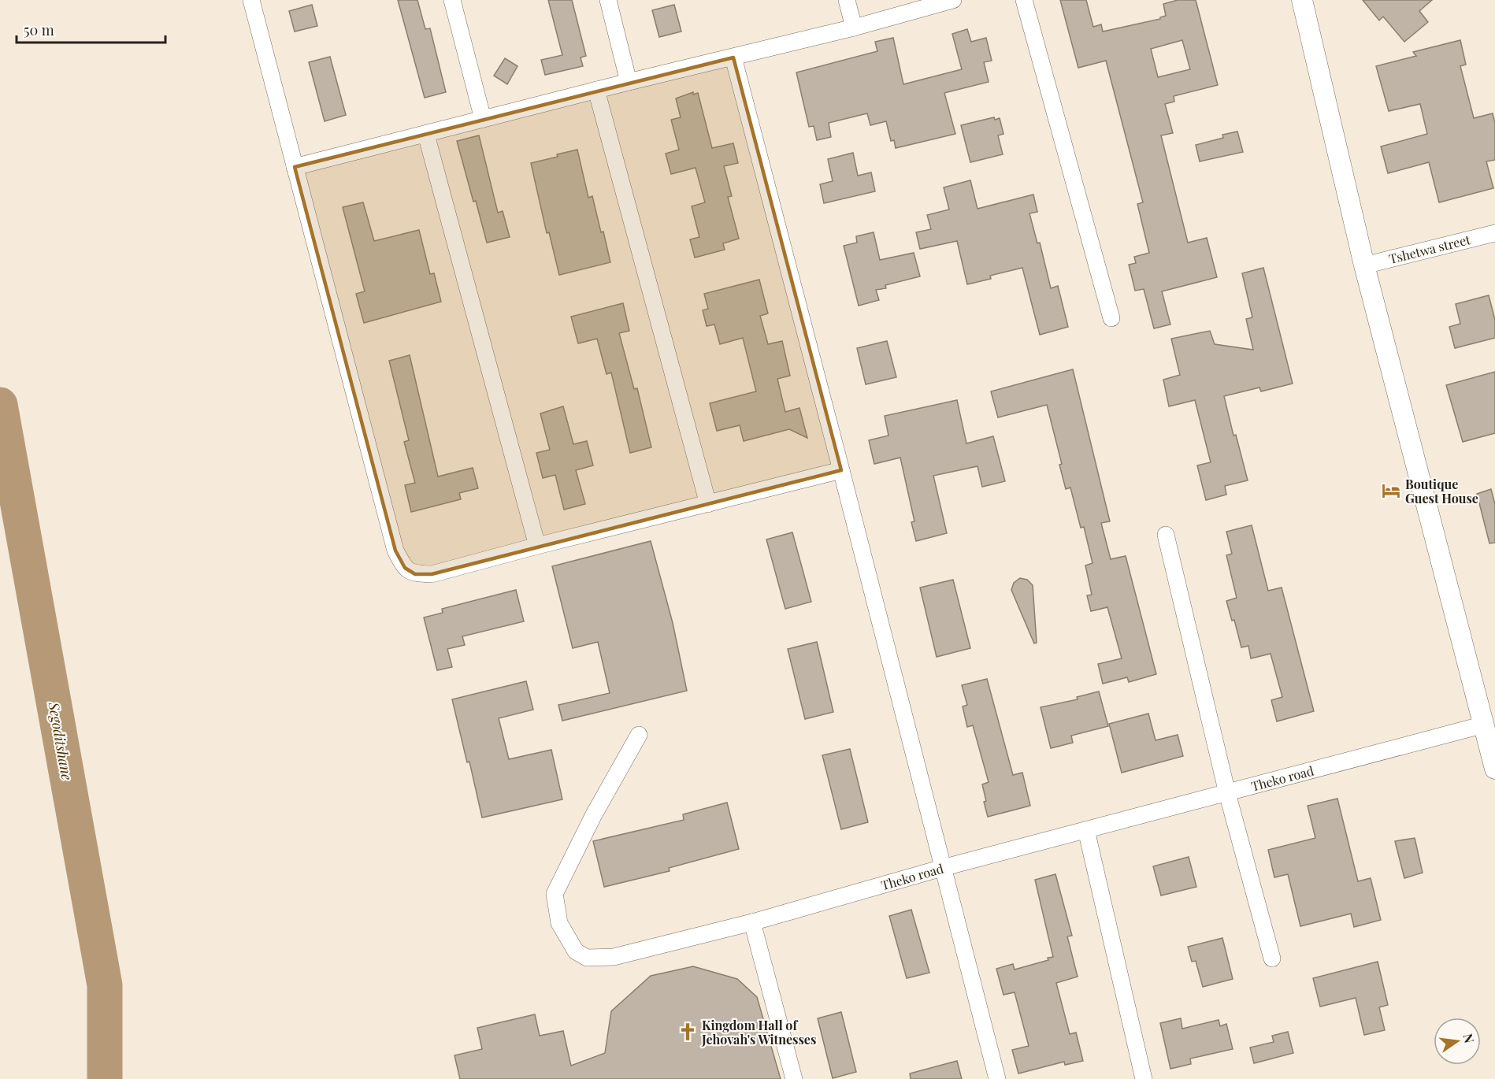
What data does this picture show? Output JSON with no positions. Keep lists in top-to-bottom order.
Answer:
{
  "streets": {
    "street": ["Tshetwa street", "Theko road"]
  },
  "water": ["Segoditshane"],
  "places": {
    "hotel": ["Boutique Guest House"],
    "church": ["Kingdom Hall of Jehovah's Witnesses"]
  },
  "scale_bar": "50 m",
  "north": "right"
}
